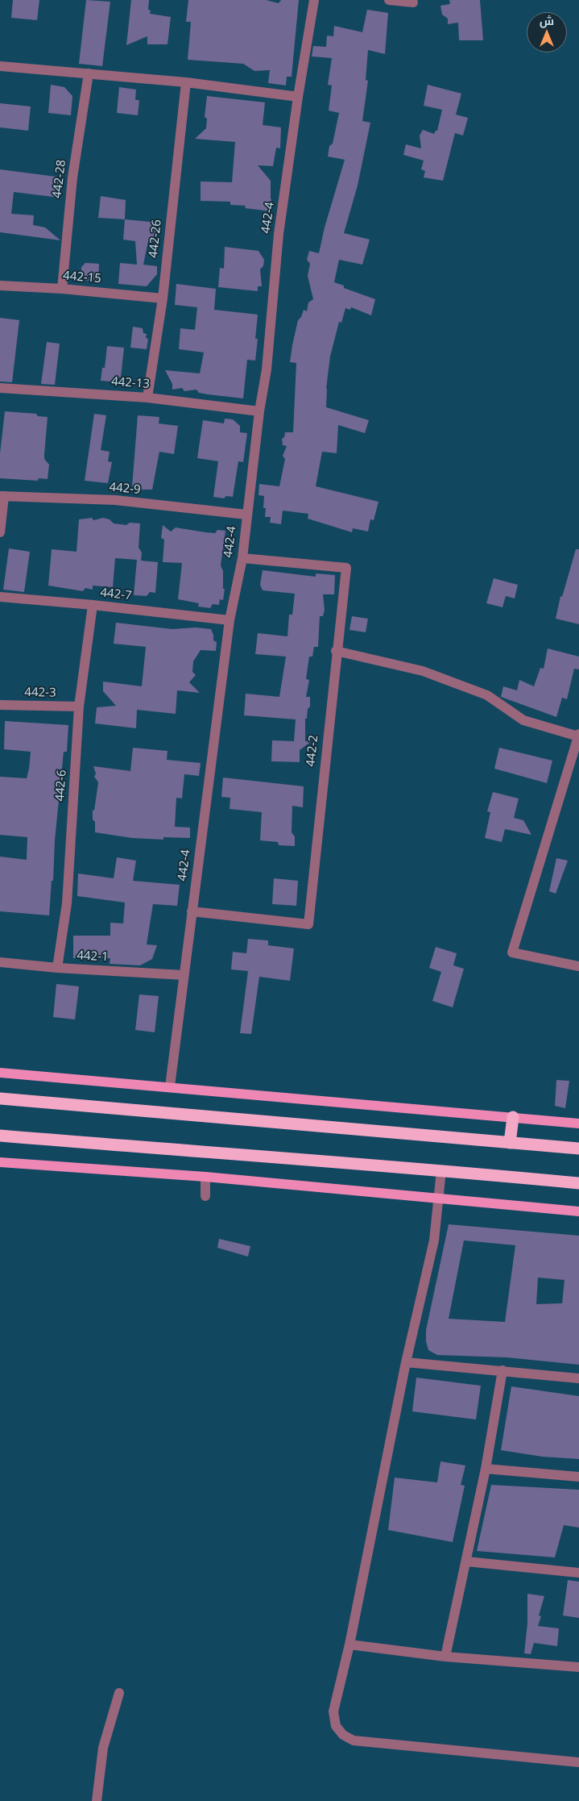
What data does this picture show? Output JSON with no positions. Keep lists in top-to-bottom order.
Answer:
{
  "streets": {
    "street": [
      "442-28",
      "442-4",
      "442-26",
      "442-15",
      "442-13",
      "442-9",
      "442-7",
      "442-3",
      "442-2",
      "442-6",
      "442-1"
    ]
  },
  "crossings": [
    ["442-28", "442-15"],
    ["442-4", "442-13"],
    ["442-4", "442-9"],
    ["442-4", "442-7"],
    ["442-4", "442-2"],
    ["442-4", "442-1"],
    ["442-26", "442-15"],
    ["442-26", "442-13"],
    ["442-7", "442-6"],
    ["442-3", "442-6"],
    ["442-6", "442-1"]
  ],
  "north": "top"
}
